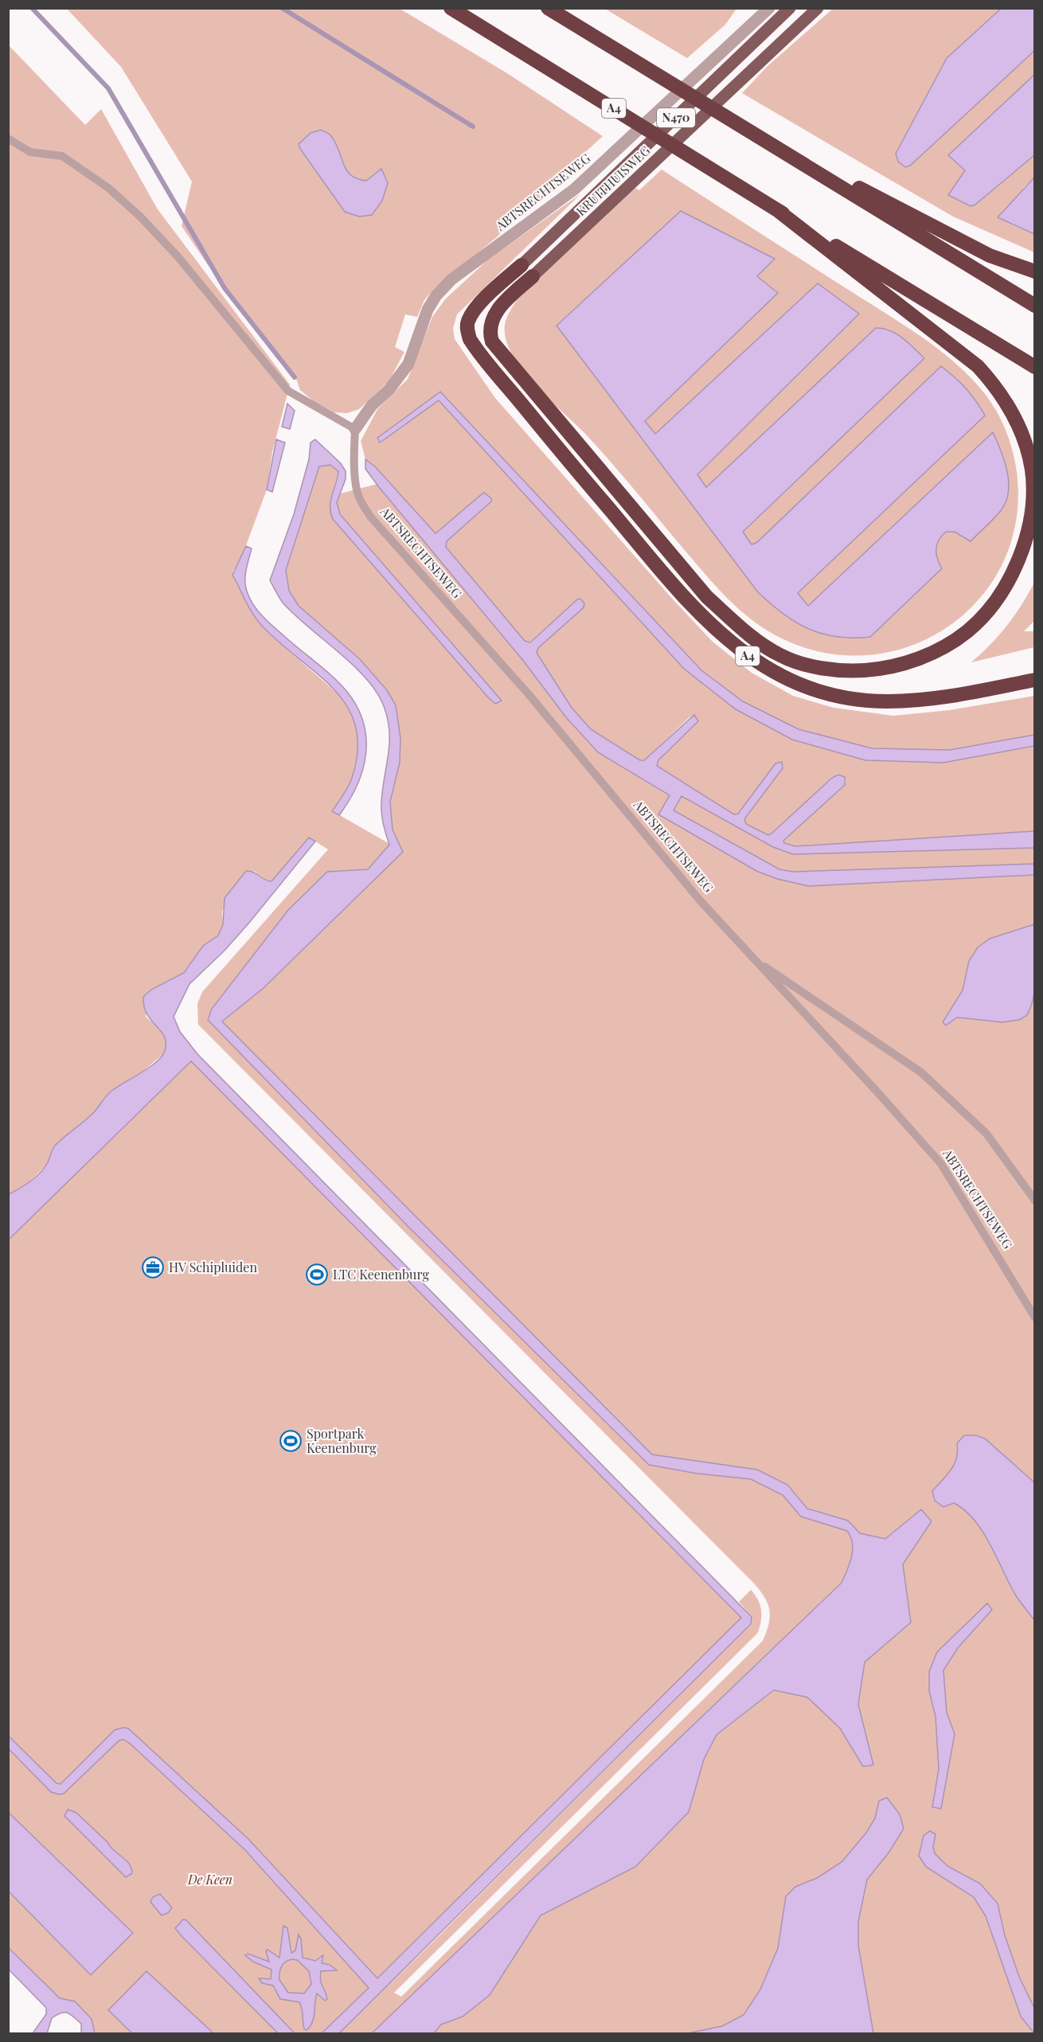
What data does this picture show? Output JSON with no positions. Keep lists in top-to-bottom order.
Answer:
{
  "streets": {
    "highway": ["A4"],
    "main road": ["N470", "KRUITHUISWEG"],
    "street": ["ABTSRECHTSEWEG"]
  },
  "crossings": [
    ["A4", "KRUITHUISWEG"]
  ],
  "parks": ["De Keen"],
  "places": {
    "office": ["HV Schipluiden"],
    "sports": ["LTC Keenenburg", "Sportpark Keenenburg"]
  }
}
